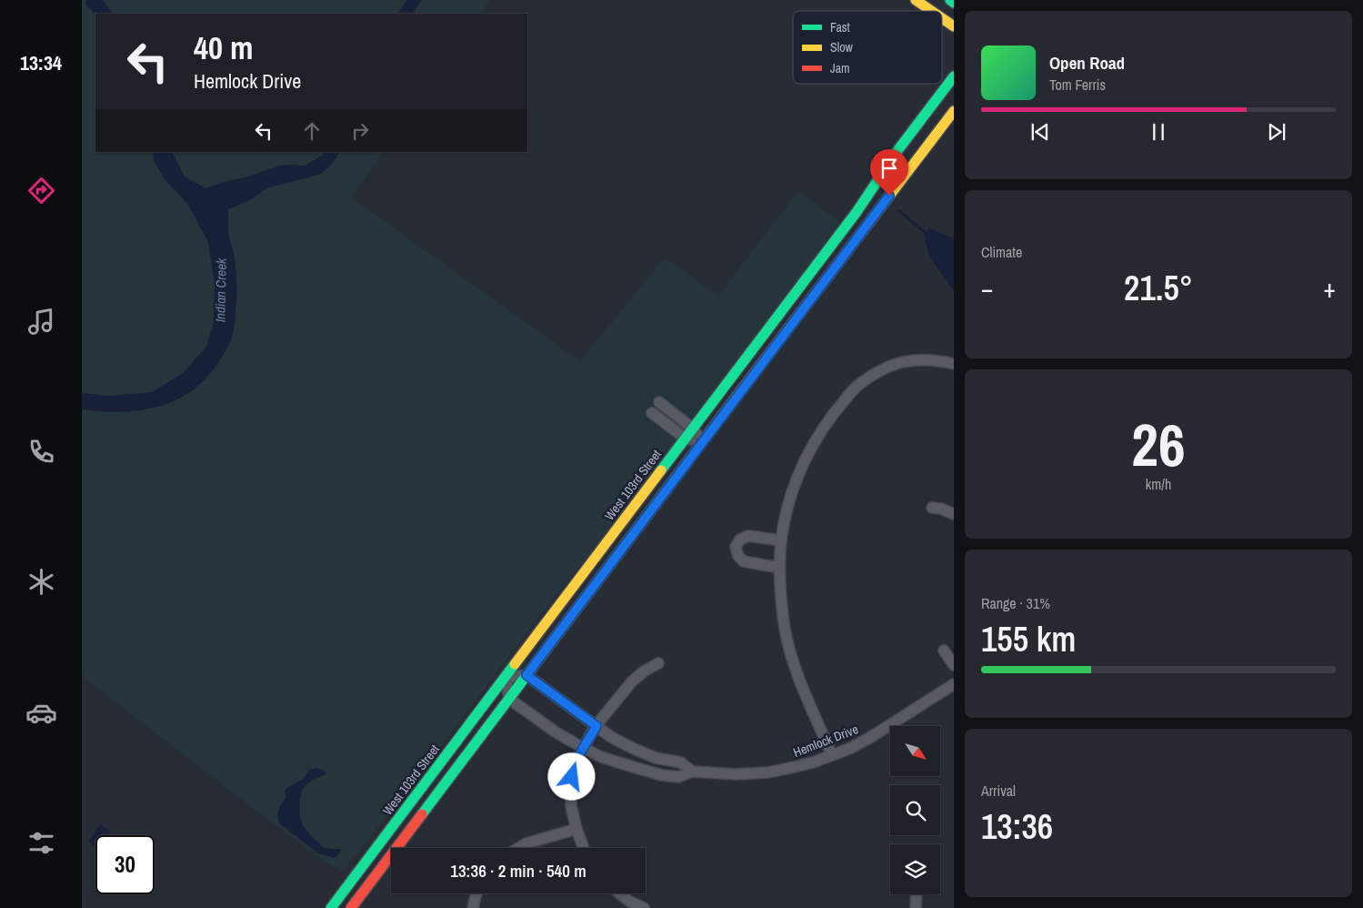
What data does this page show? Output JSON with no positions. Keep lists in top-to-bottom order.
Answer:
{
  "streets": {
    "main road": ["West 103rd Street"],
    "street": ["Hemlock Drive"]
  },
  "water": ["Indian Creek"],
  "legend": ["Fast", "Slow", "Jam"],
  "north": "bottom right",
  "page": {
    "tabs": "13:34",
    "turn": ["40 m", "Hemlock Drive"],
    "song": ["Open Road", "Tom Ferris"],
    "tile": [
      "Climate",
      ["26", "km/h"],
      ["Range · 31%", "155 km"],
      ["Arrival", "13:36"]
    ],
    "heat": ["−", "21.5°", "+"],
    "limit": "30",
    "trip": "13:36 · 2 min · 540 m"
  }
}
